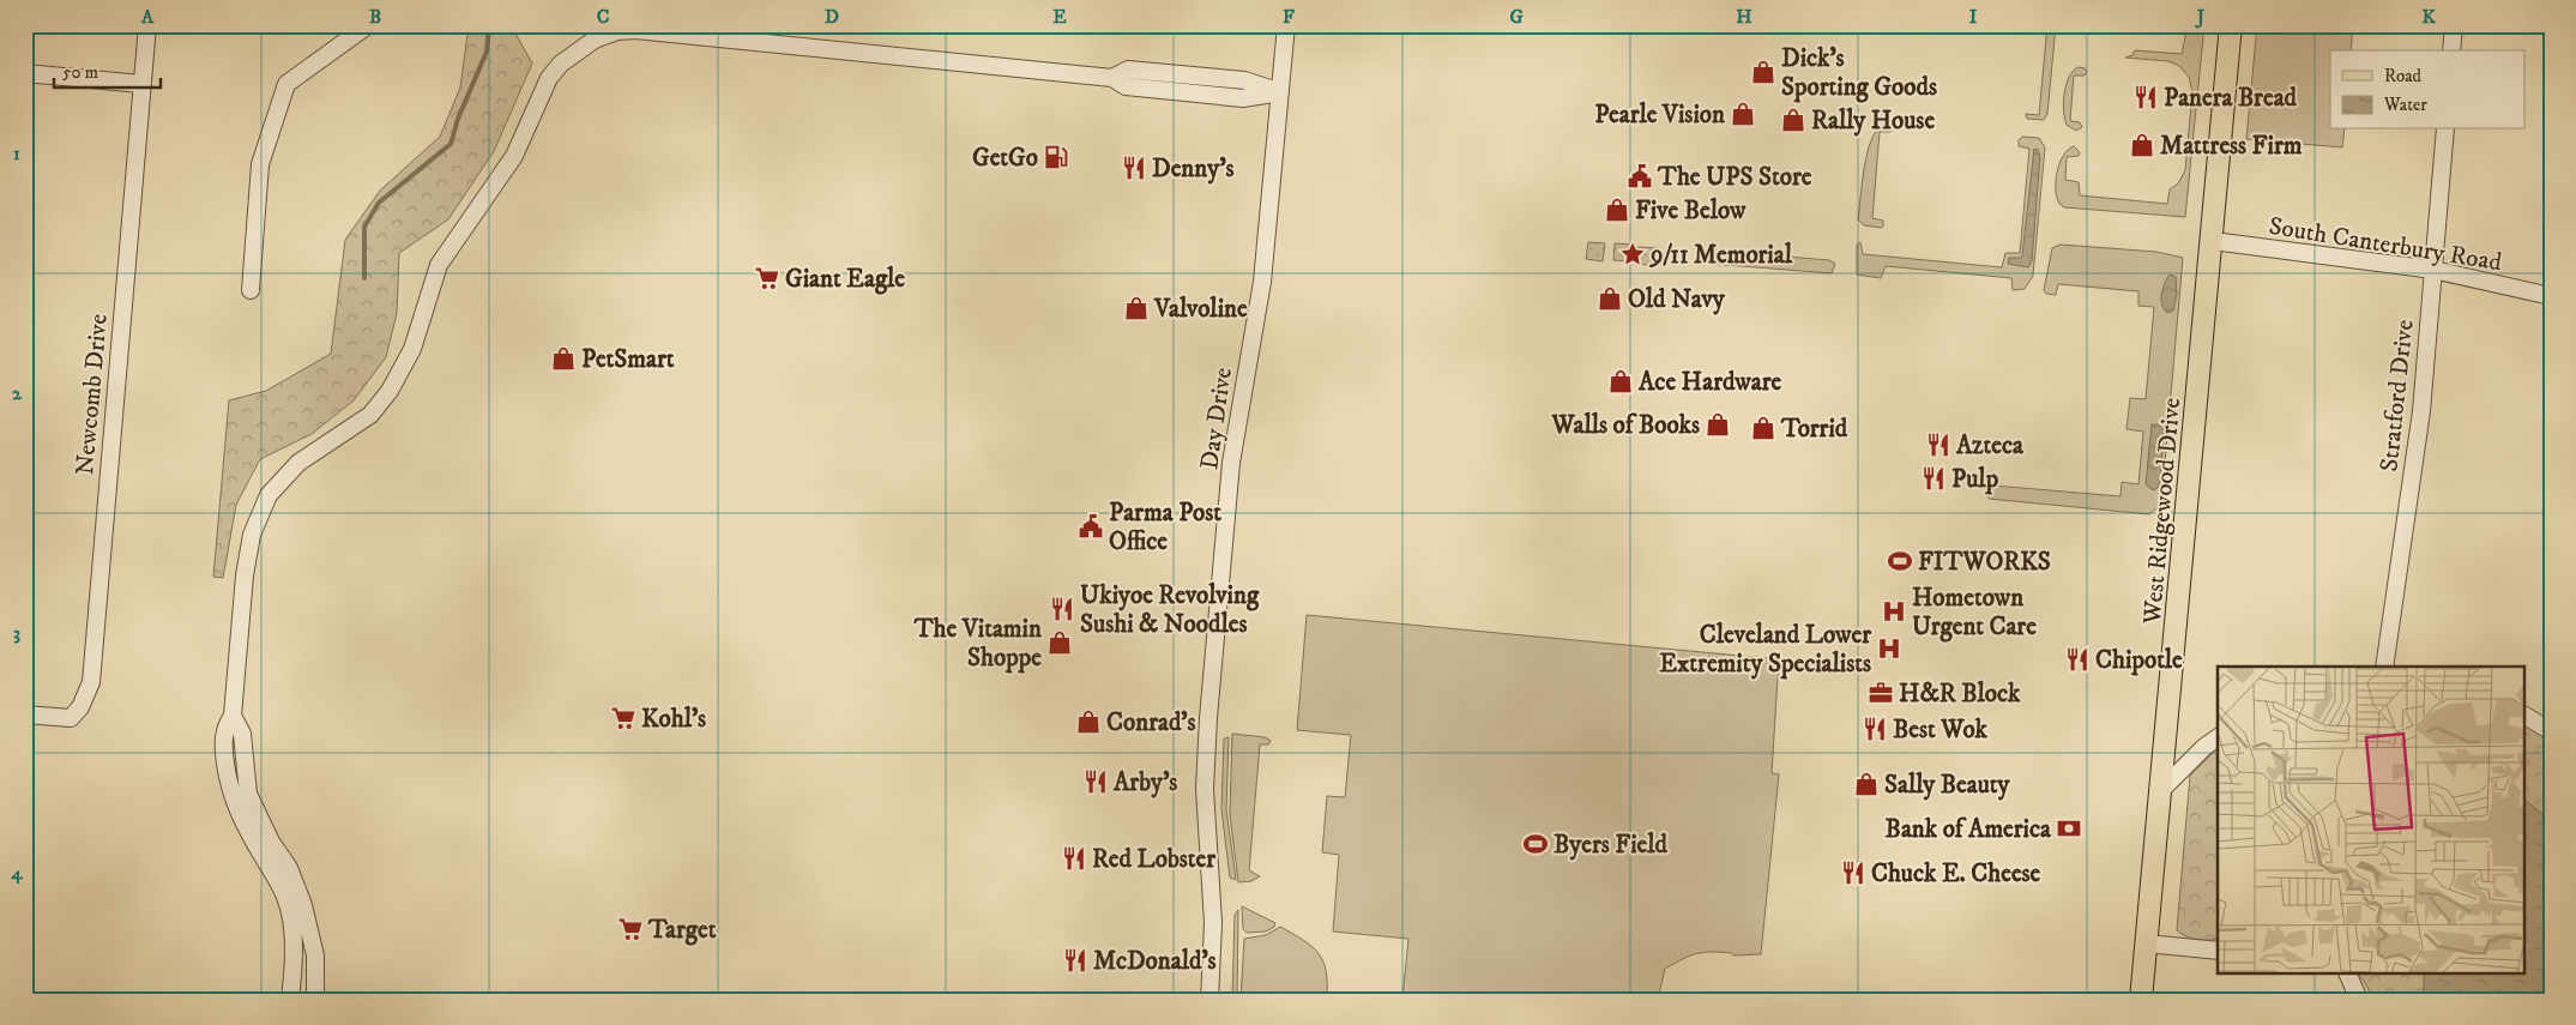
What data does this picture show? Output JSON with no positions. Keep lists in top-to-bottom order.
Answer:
{
  "streets": {
    "main road": ["West Ridgewood Drive"],
    "street": [
      "South Canterbury Road",
      "Newcomb Drive",
      "Stratford Drive",
      "Day Drive"
    ]
  },
  "crossings": [
    ["South Canterbury Road", "Stratford Drive"],
    ["South Canterbury Road", "West Ridgewood Drive"]
  ],
  "places": {
    "shop": [
      "Dick's Sporting Goods",
      "Pearle Vision",
      "Rally House",
      "Mattress Firm",
      "Five Below",
      "Old Navy",
      "Valvoline",
      "PetSmart",
      "Ace Hardware",
      "Walls of Books",
      "Torrid",
      "The Vitamin Shoppe",
      "Conrad's",
      "Sally Beauty"
    ],
    "restaurant": [
      "Panera Bread",
      "Denny's",
      "Azteca",
      "Pulp",
      "Ukiyoe Revolving Sushi & Noodles",
      "Chipotle",
      "Best Wok",
      "Arby's",
      "Red Lobster",
      "Chuck E. Cheese",
      "McDonald's"
    ],
    "fuel station": ["GetGo"],
    "public building": ["The UPS Store", "Parma Post Office"],
    "place": ["9/11 Memorial"],
    "supermarket": ["Giant Eagle", "Kohl's", "Target"],
    "sports": ["FITWORKS", "Byers Field"],
    "hospital": ["Hometown Urgent Care", "Cleveland Lower Extremity Specialists"],
    "office": ["H&R Block"],
    "bank": ["Bank of America"]
  },
  "legend": ["Road", "Water"],
  "scale_bar": "50 m",
  "grid": {
    "columns": [
      "A",
      "B",
      "C",
      "D",
      "E",
      "F",
      "G",
      "H",
      "I",
      "J",
      "K"
    ],
    "rows": [
      "1",
      "2",
      "3",
      "4"
    ]
  }
}
